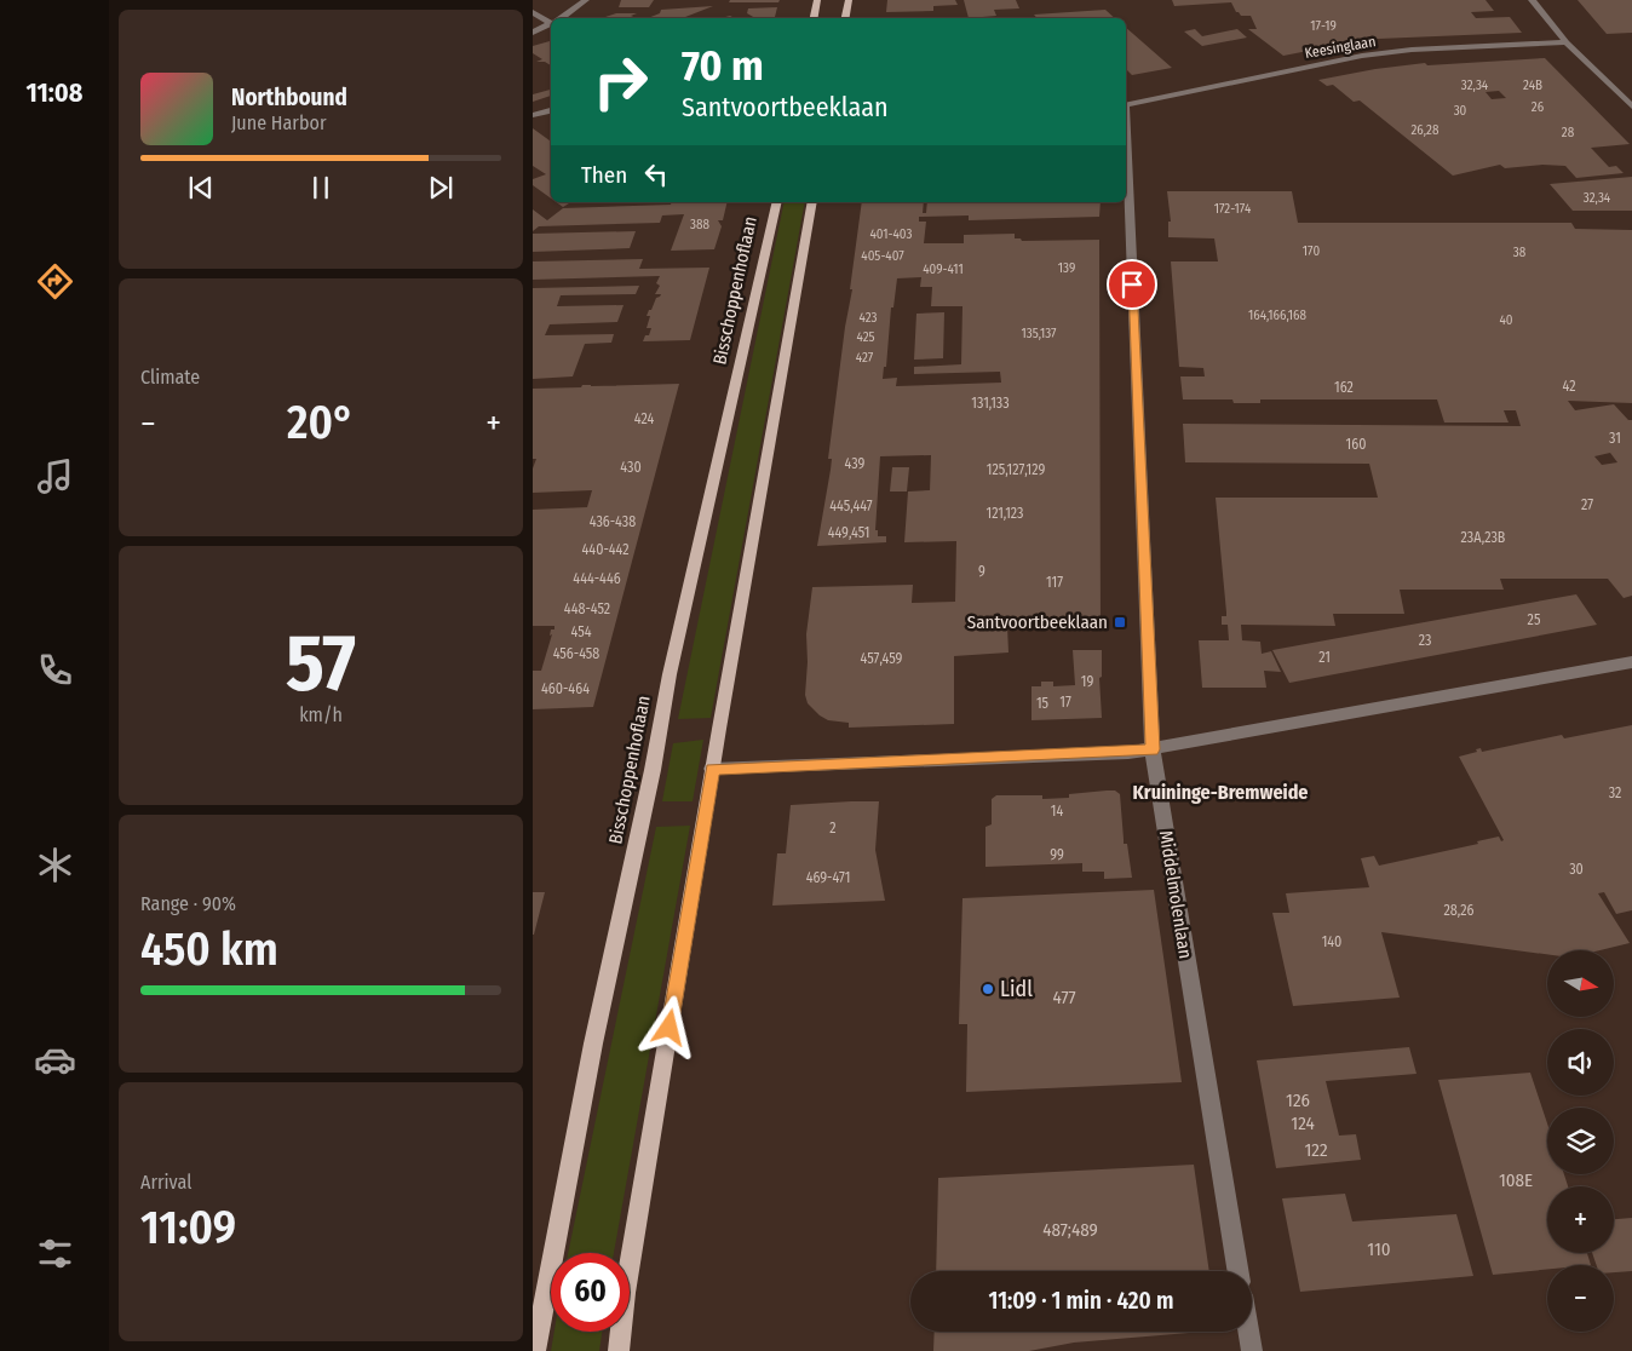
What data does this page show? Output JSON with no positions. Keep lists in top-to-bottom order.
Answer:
{
  "streets": {
    "main road": ["Bisschoppenhoflaan"],
    "street": ["Keesinglaan", "Middelmolenlaan"]
  },
  "districts": ["Kruininge-Bremweide"],
  "places": {
    "transit": ["Santvoortbeeklaan"],
    "other": ["Lidl"]
  },
  "house_numbers": [
    "17-19",
    "32,34",
    "24B",
    "26",
    "30",
    "26,28",
    "28",
    "32,34",
    "172-174",
    "388",
    "401-403",
    "170",
    "38",
    "405-407",
    "139",
    "409-411",
    "164,166,168",
    "423",
    "40",
    "135,137",
    "425",
    "427",
    "42",
    "162",
    "131,133",
    "424",
    "31",
    "160",
    "439",
    "430",
    "125,127,129",
    "27",
    "445,447",
    "121,123",
    "436-438",
    "449,451",
    "23A,23B",
    "440-442",
    "9",
    "444-446",
    "117",
    "448-452",
    "25",
    "454",
    "23",
    "456-458",
    "21",
    "457,459",
    "19",
    "460-464",
    "17",
    "15",
    "32",
    "14",
    "2",
    "99",
    "30",
    "469-471",
    "28,26",
    "140",
    "477",
    "126",
    "124",
    "122",
    "108E",
    "487;489",
    "110"
  ],
  "north": "right",
  "page": {
    "tabs": "11:08",
    "turn": ["70 m", "Santvoortbeeklaan"],
    "song": ["Northbound", "June Harbor"],
    "then": "Then",
    "tile": [
      "Climate",
      ["57", "km/h"],
      ["Range · 90%", "450 km"],
      ["Arrival", "11:09"]
    ],
    "heat": ["−", "20°", "+"],
    "map_buttons": ["+", "−"],
    "limit": "60",
    "trip": "11:09 · 1 min · 420 m"
  }
}
